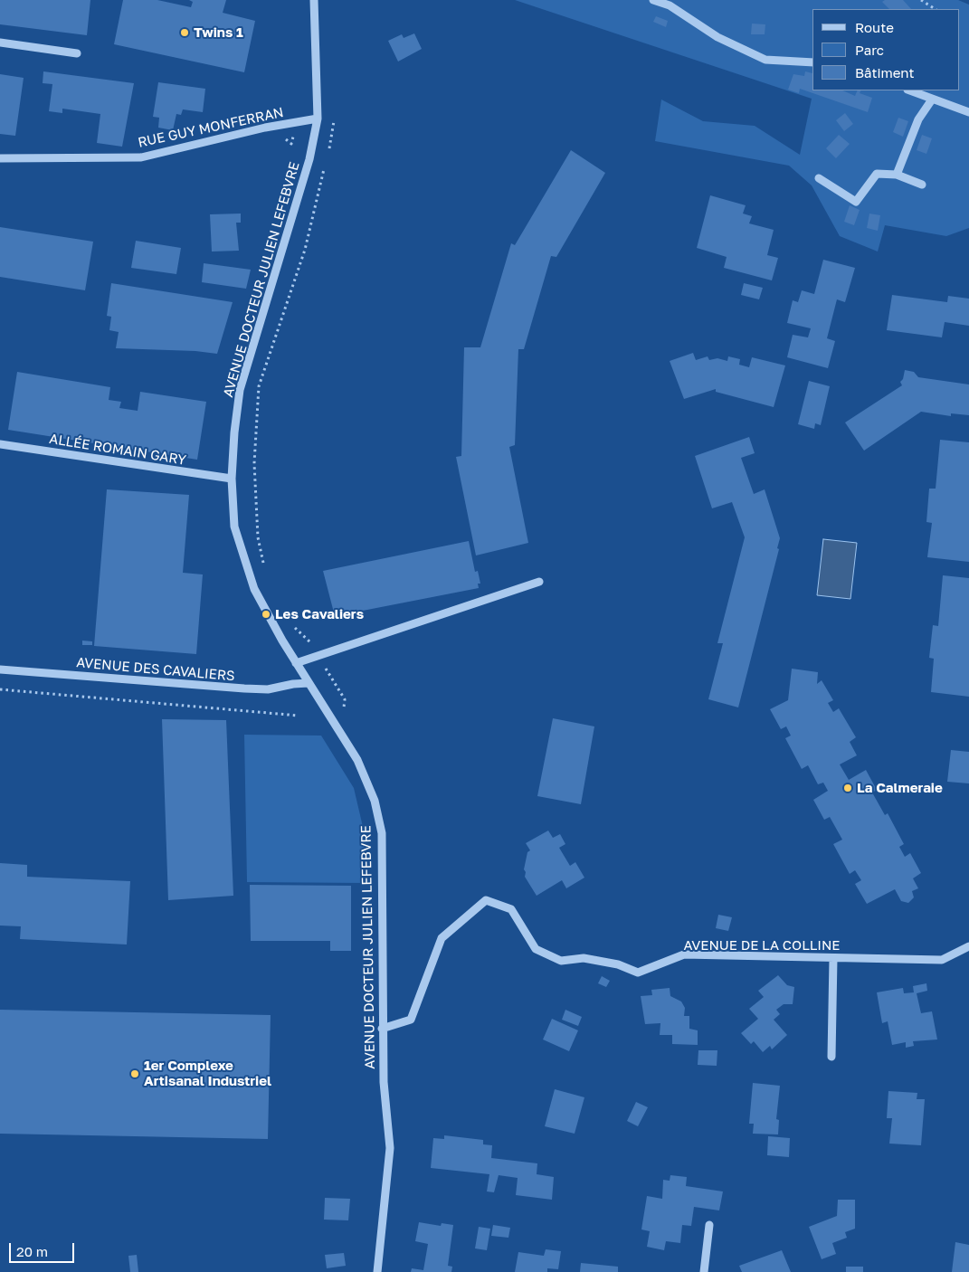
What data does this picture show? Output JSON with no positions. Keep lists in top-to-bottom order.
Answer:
{
  "streets": {
    "street": [
      "RUE GUY MONFERRAN",
      "AVENUE DOCTEUR JULIEN LEFEBVRE",
      "ALLÉE ROMAIN GARY",
      "AVENUE DES CAVALIERS",
      "AVENUE DE LA COLLINE"
    ]
  },
  "crossings": [
    ["RUE GUY MONFERRAN", "AVENUE DOCTEUR JULIEN LEFEBVRE"],
    ["AVENUE DOCTEUR JULIEN LEFEBVRE", "ALLÉE ROMAIN GARY"],
    ["AVENUE DOCTEUR JULIEN LEFEBVRE", "AVENUE DES CAVALIERS"],
    ["AVENUE DOCTEUR JULIEN LEFEBVRE", "AVENUE DE LA COLLINE"]
  ],
  "places": [
    "Twins 1",
    "Les Cavaliers",
    "La Calmeraie",
    "1er Complexe Artisanal Industriel"
  ],
  "legend": ["Route", "Parc", "Bâtiment"],
  "scale_bar": "20 m"
}
